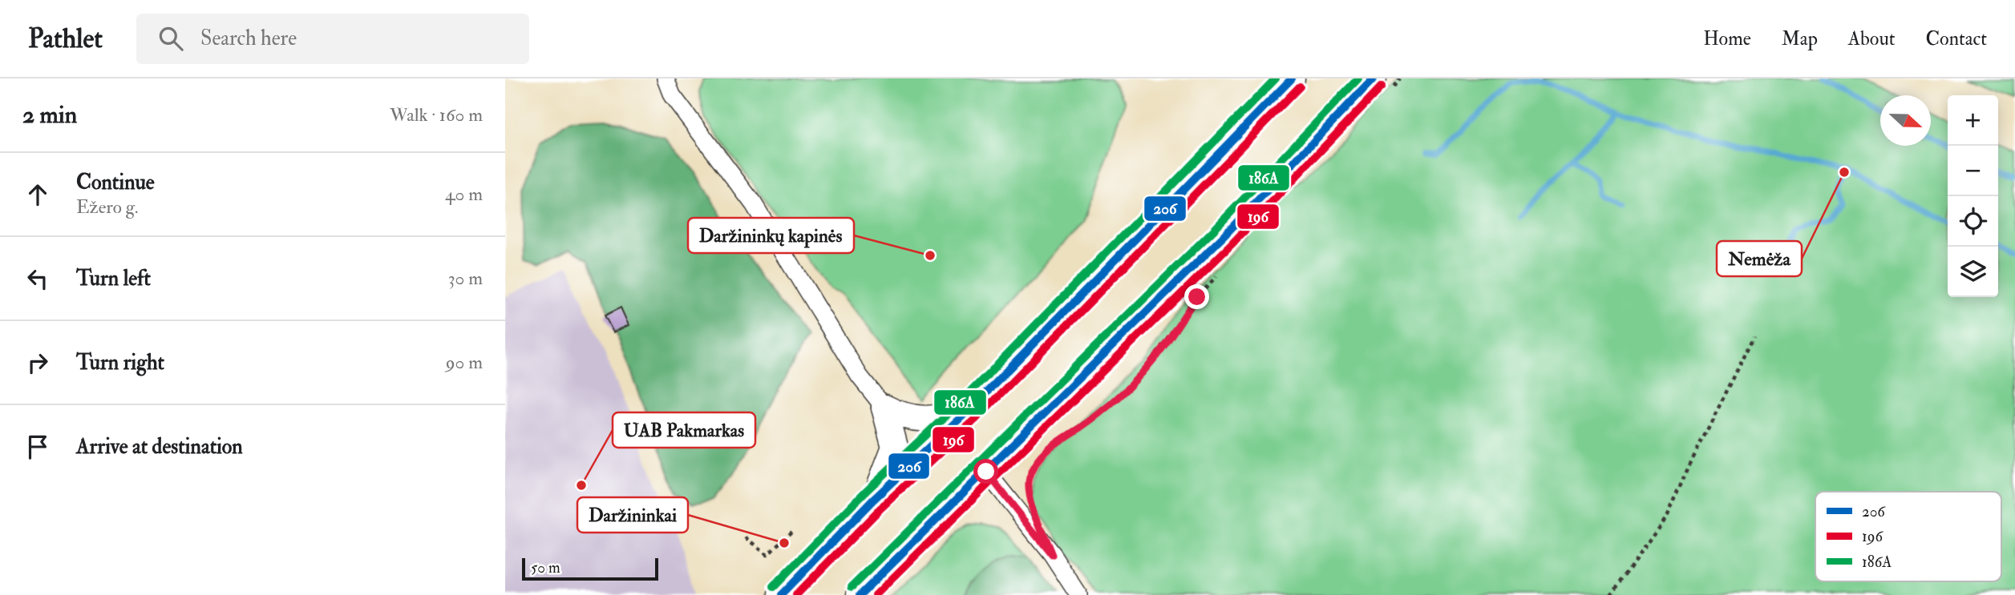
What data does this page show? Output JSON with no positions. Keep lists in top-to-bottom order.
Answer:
{
  "places": [
    "Nemėža",
    "Daržininkų kapinės",
    "UAB Pakmarkas",
    "Daržininkai"
  ],
  "lines": ["transit line 206", "transit line 186A", "transit line 196"],
  "legend": ["206", "196", "186A"],
  "scale_bar": "50 m",
  "north": "right",
  "page": {
    "header": "Pathlet",
    "search": "Search here",
    "nav": [
      "Home",
      "Map",
      "About",
      "Contact"
    ],
    "heading": ["2 min", "Walk · 160 m"],
    "map_buttons": ["+", "−"],
    "list": [
      ["Continue", "Ežero g.", "40 m"],
      ["Turn left", "30 m"],
      ["Turn right", "90 m"],
      "Arrive at destination"
    ],
    "scale": "50 m"
  }
}
